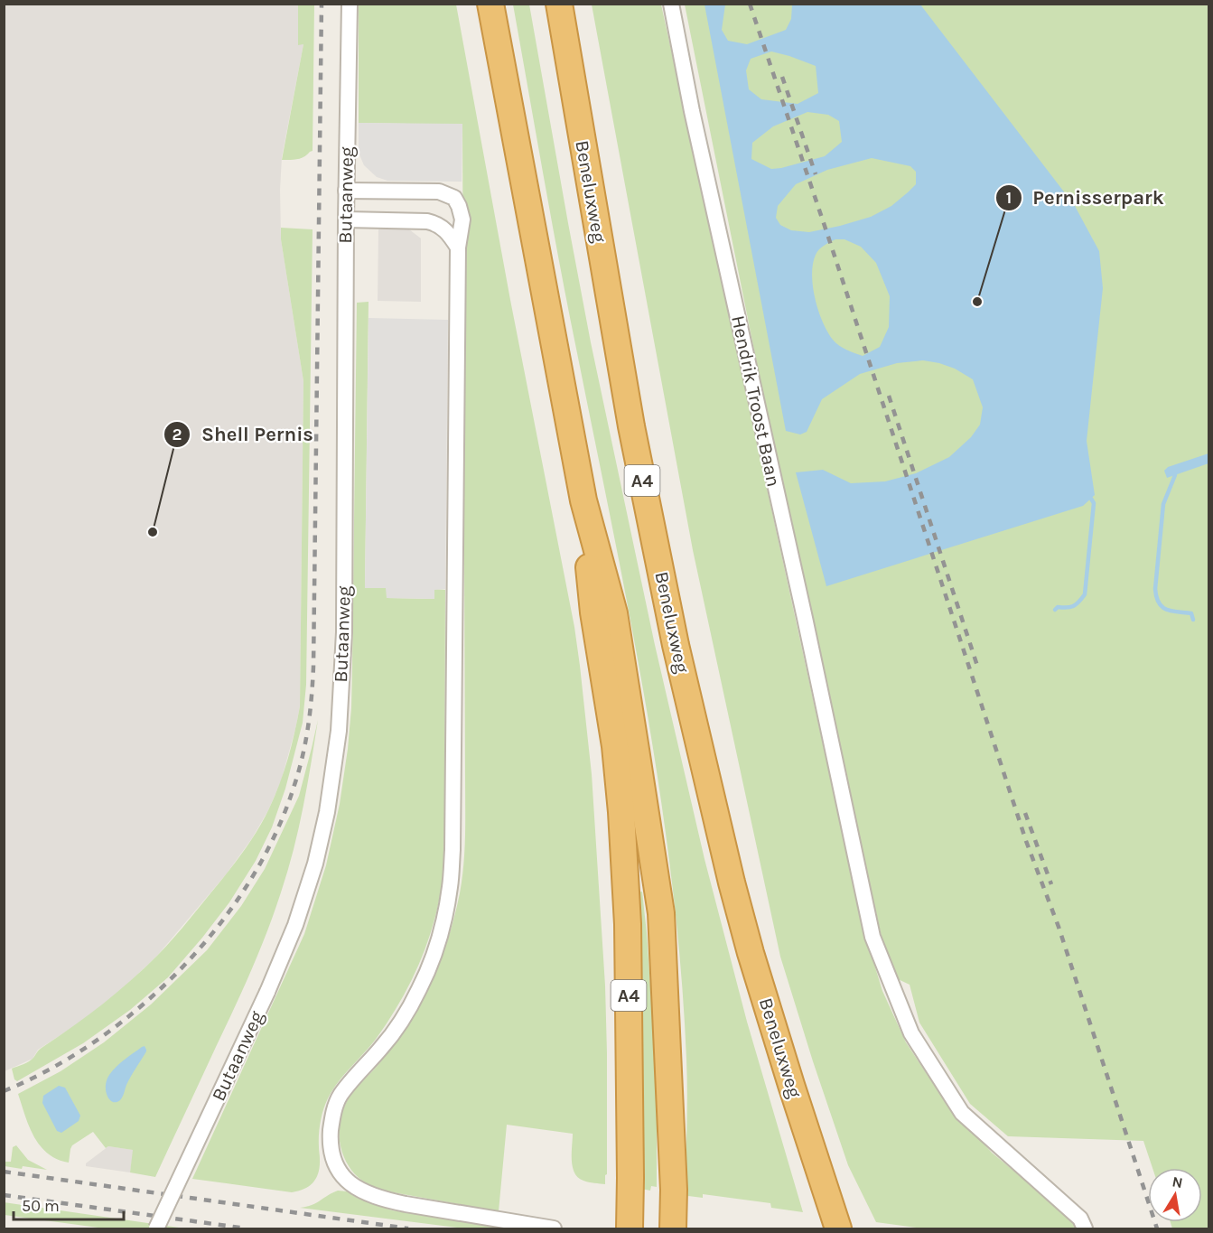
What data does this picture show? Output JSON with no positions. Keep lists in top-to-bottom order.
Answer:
{
  "streets": {
    "highway": ["Beneluxweg", "A4"],
    "street": ["Butaanweg", "Hendrik Troost Baan"]
  },
  "places": ["Pernisserpark", "Shell Pernis"],
  "scale_bar": "50 m",
  "north": "top"
}
